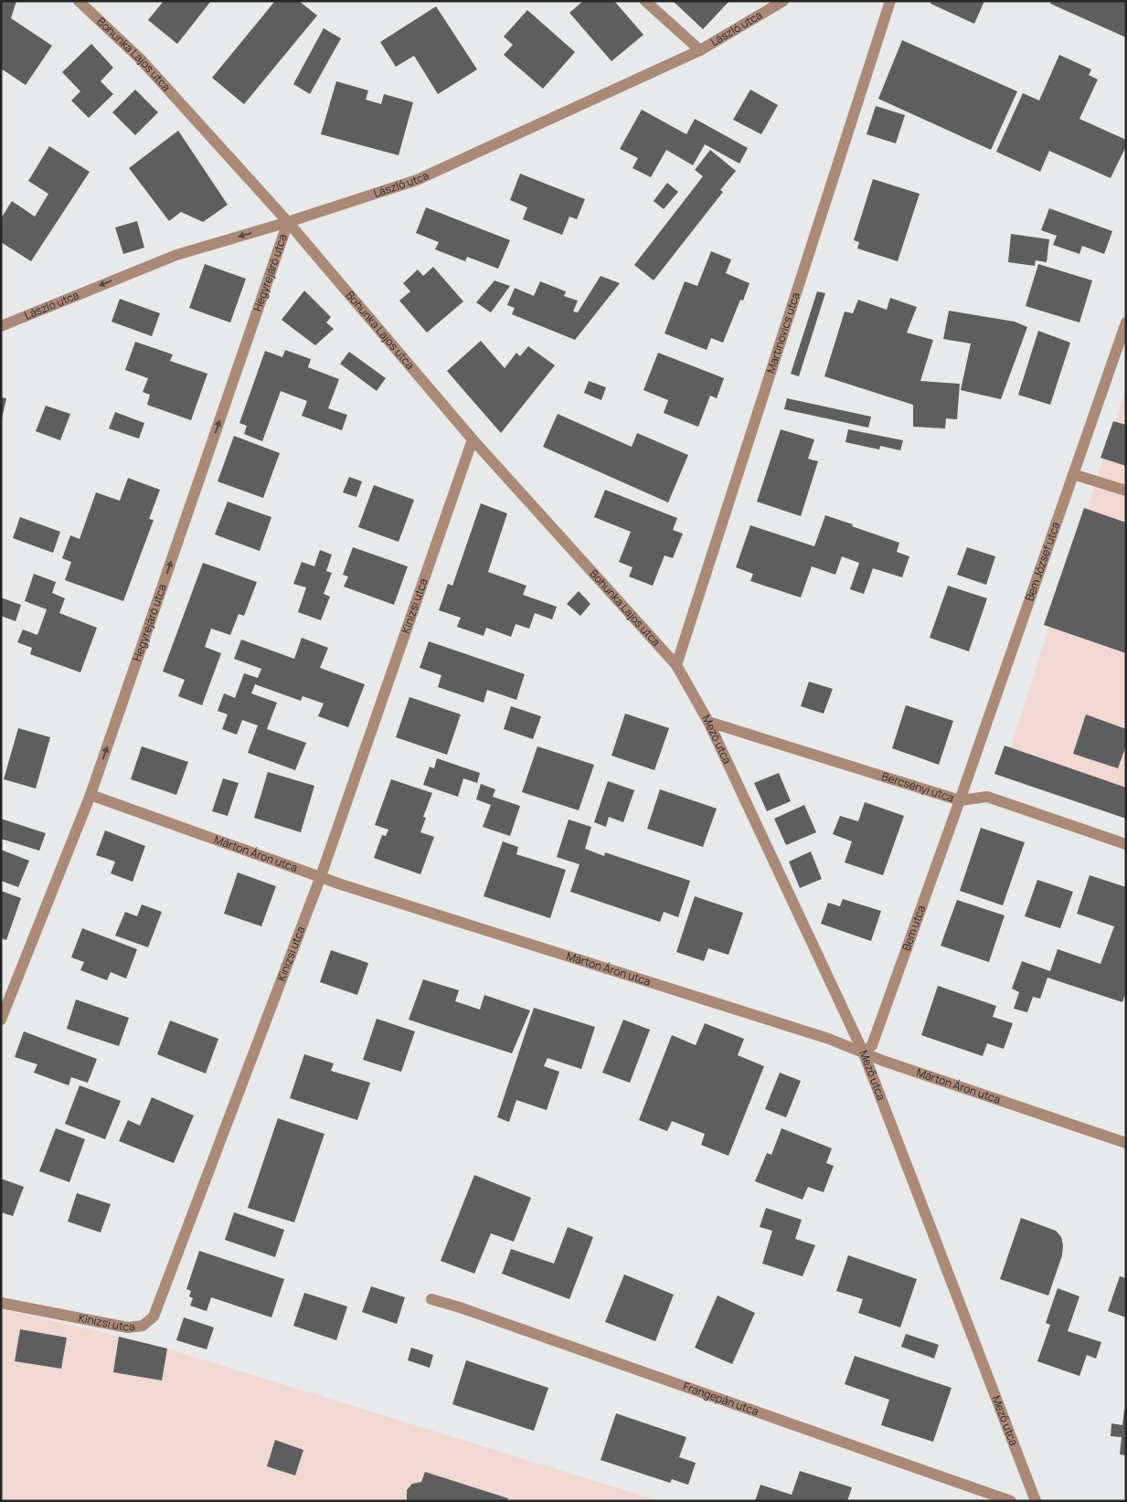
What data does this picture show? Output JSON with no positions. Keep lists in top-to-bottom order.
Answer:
{
  "streets": {
    "street": [
      "László utca",
      "Bohunka Lajos utca",
      "Hegyrejáró utca",
      "Martinovics utca",
      "Bem József utca",
      "Kinizsi utca",
      "Mező utca",
      "Bercsényi utca",
      "Márton Áron utca",
      "Bem utca",
      "Frangepán utca"
    ]
  },
  "crossings": [
    ["László utca", "Bohunka Lajos utca"],
    ["László utca", "Hegyrejáró utca"],
    ["Bohunka Lajos utca", "Hegyrejáró utca"],
    ["Bohunka Lajos utca", "Martinovics utca"],
    ["Bohunka Lajos utca", "Kinizsi utca"],
    ["Bohunka Lajos utca", "Mező utca"],
    ["Hegyrejáró utca", "Márton Áron utca"],
    ["Martinovics utca", "Mező utca"],
    ["Bem József utca", "Bercsényi utca"],
    ["Bem József utca", "Bem utca"],
    ["Kinizsi utca", "Márton Áron utca"],
    ["Mező utca", "Bercsényi utca"],
    ["Mező utca", "Márton Áron utca"],
    ["Mező utca", "Bem utca"],
    ["Bercsényi utca", "Bem utca"],
    ["Márton Áron utca", "Bem utca"]
  ],
  "one_way": ["László utca", "Hegyrejáró utca"]
}
